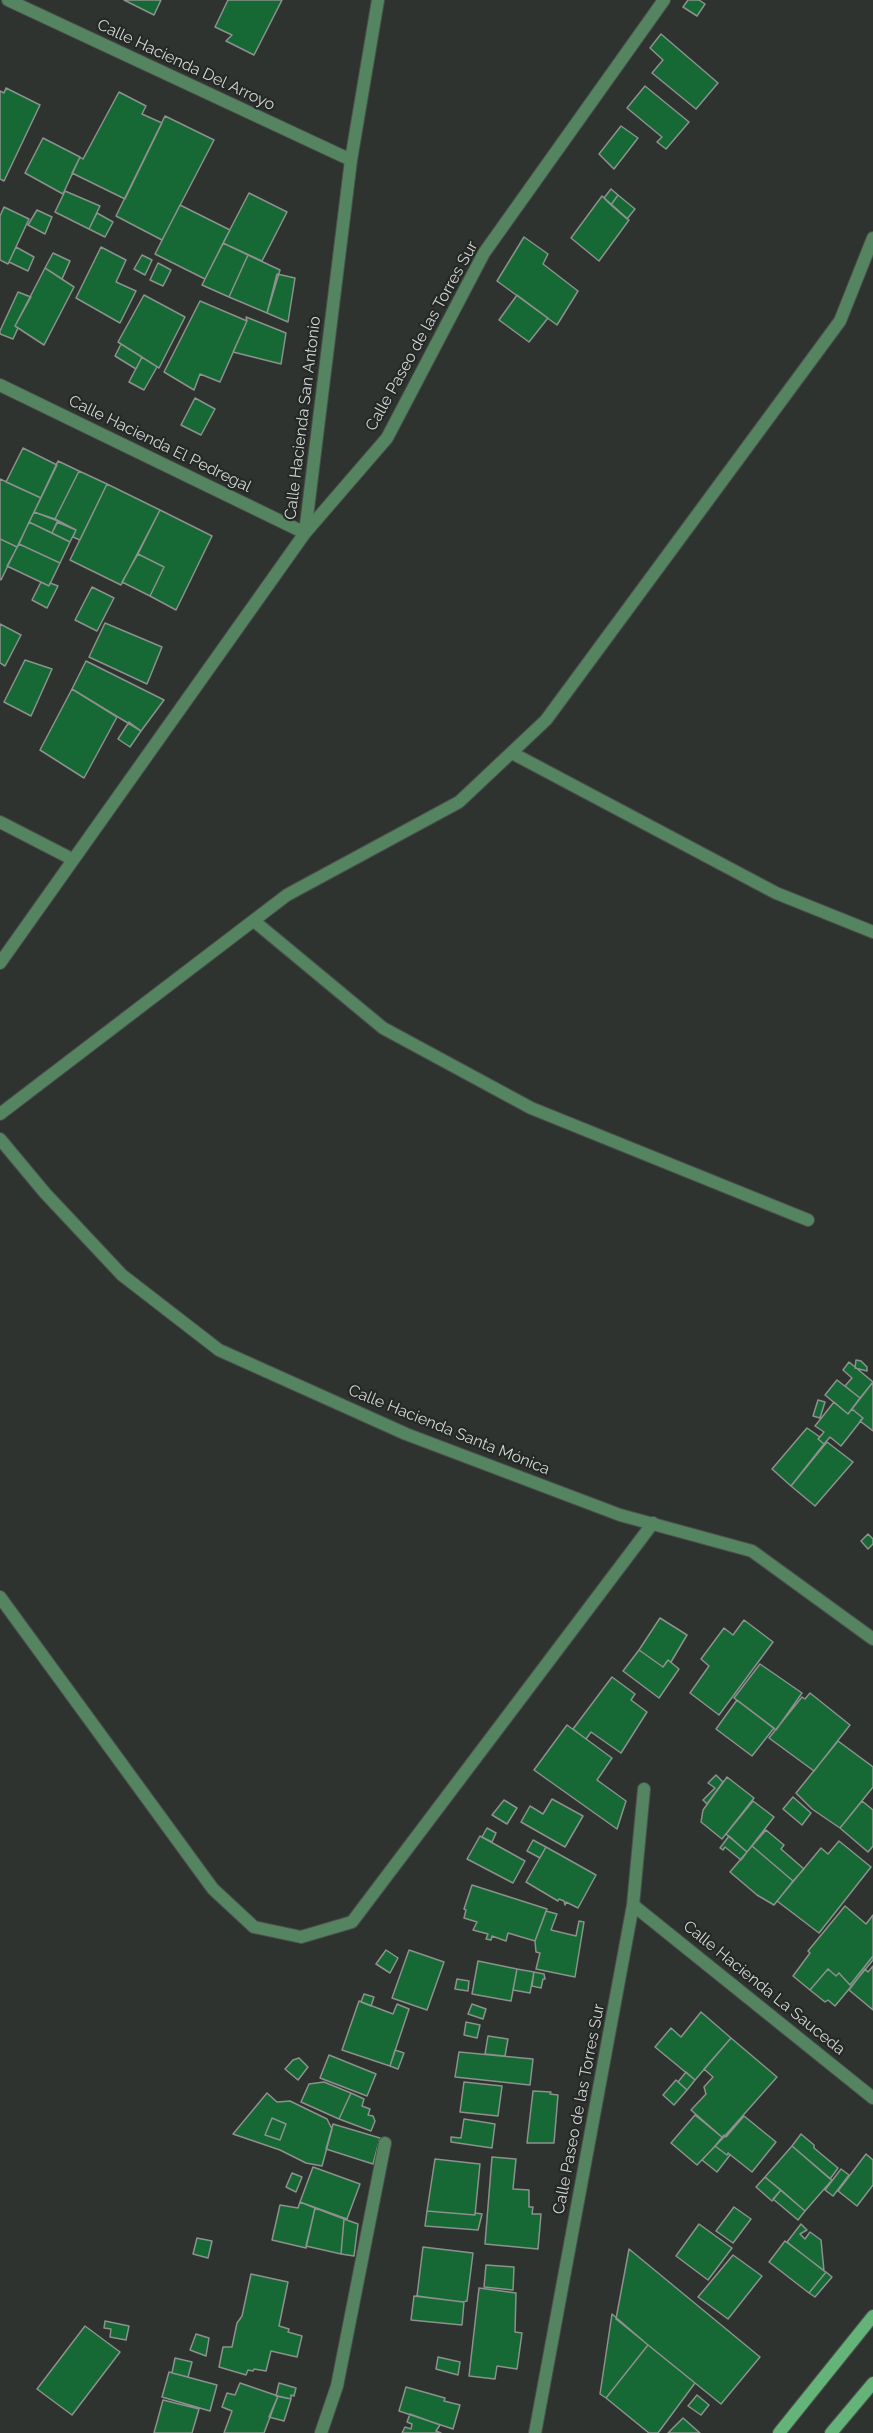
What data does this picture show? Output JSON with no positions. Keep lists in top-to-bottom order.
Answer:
{
  "streets": {
    "street": [
      "Calle Hacienda Del Arroyo",
      "Calle Paseo de las Torres Sur",
      "Calle Hacienda San Antonio",
      "Calle Hacienda El Pedregal",
      "Calle Hacienda Santa Mónica",
      "Calle Hacienda La Sauceda"
    ]
  },
  "crossings": [
    ["Calle Hacienda Del Arroyo", "Calle Hacienda San Antonio"],
    ["Calle Paseo de las Torres Sur", "Calle Hacienda San Antonio"],
    ["Calle Paseo de las Torres Sur", "Calle Hacienda El Pedregal"],
    ["Calle Paseo de las Torres Sur", "Calle Hacienda La Sauceda"],
    ["Calle Hacienda San Antonio", "Calle Hacienda El Pedregal"]
  ]
}
